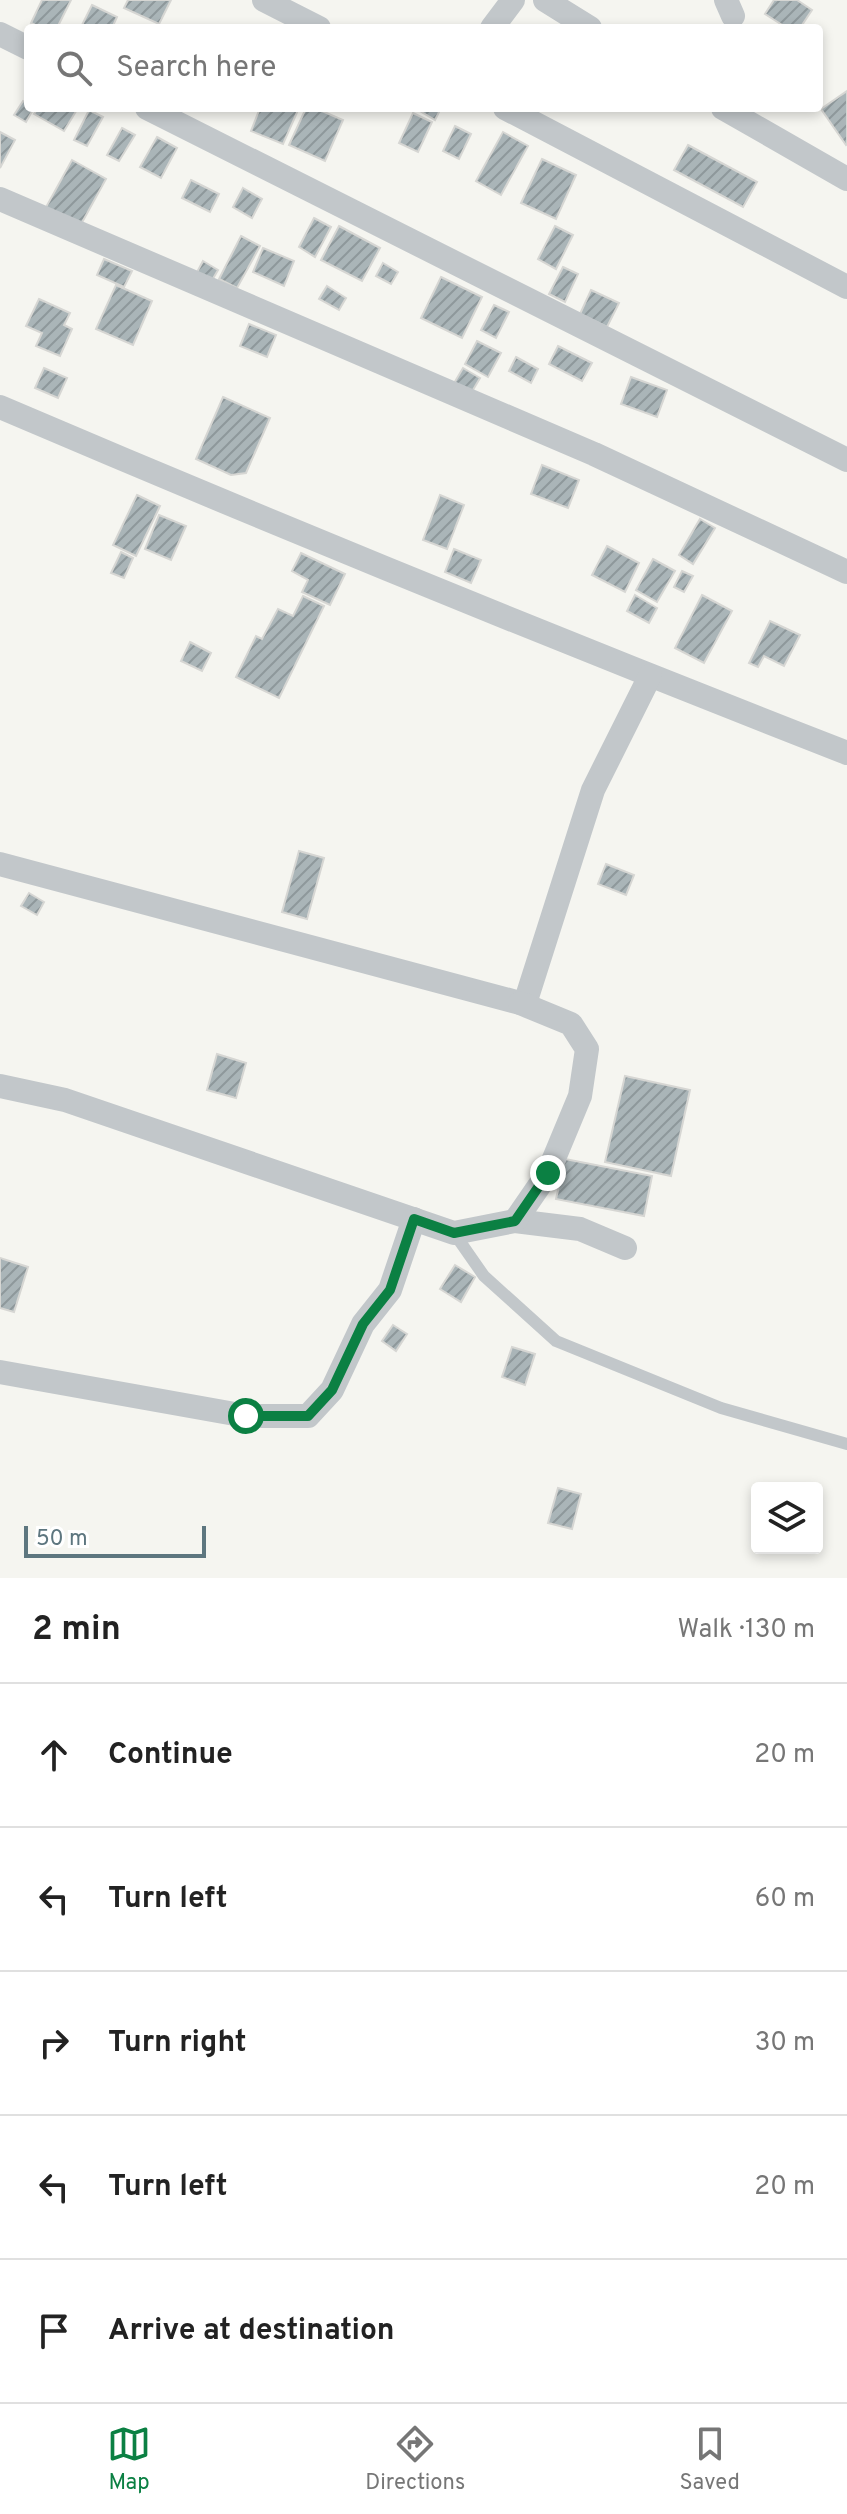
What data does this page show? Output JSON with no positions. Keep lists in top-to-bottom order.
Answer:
{
  "scale_bar": "50 m",
  "page": {
    "search": "Search here",
    "scale": "50 m",
    "heading": ["2 min", "Walk · 130 m"],
    "list": [
      ["Continue", "20 m"],
      ["Turn left", "60 m"],
      ["Turn right", "30 m"],
      ["Turn left", "20 m"],
      "Arrive at destination"
    ],
    "nav": ["Map", "Directions", "Saved"]
  }
}
